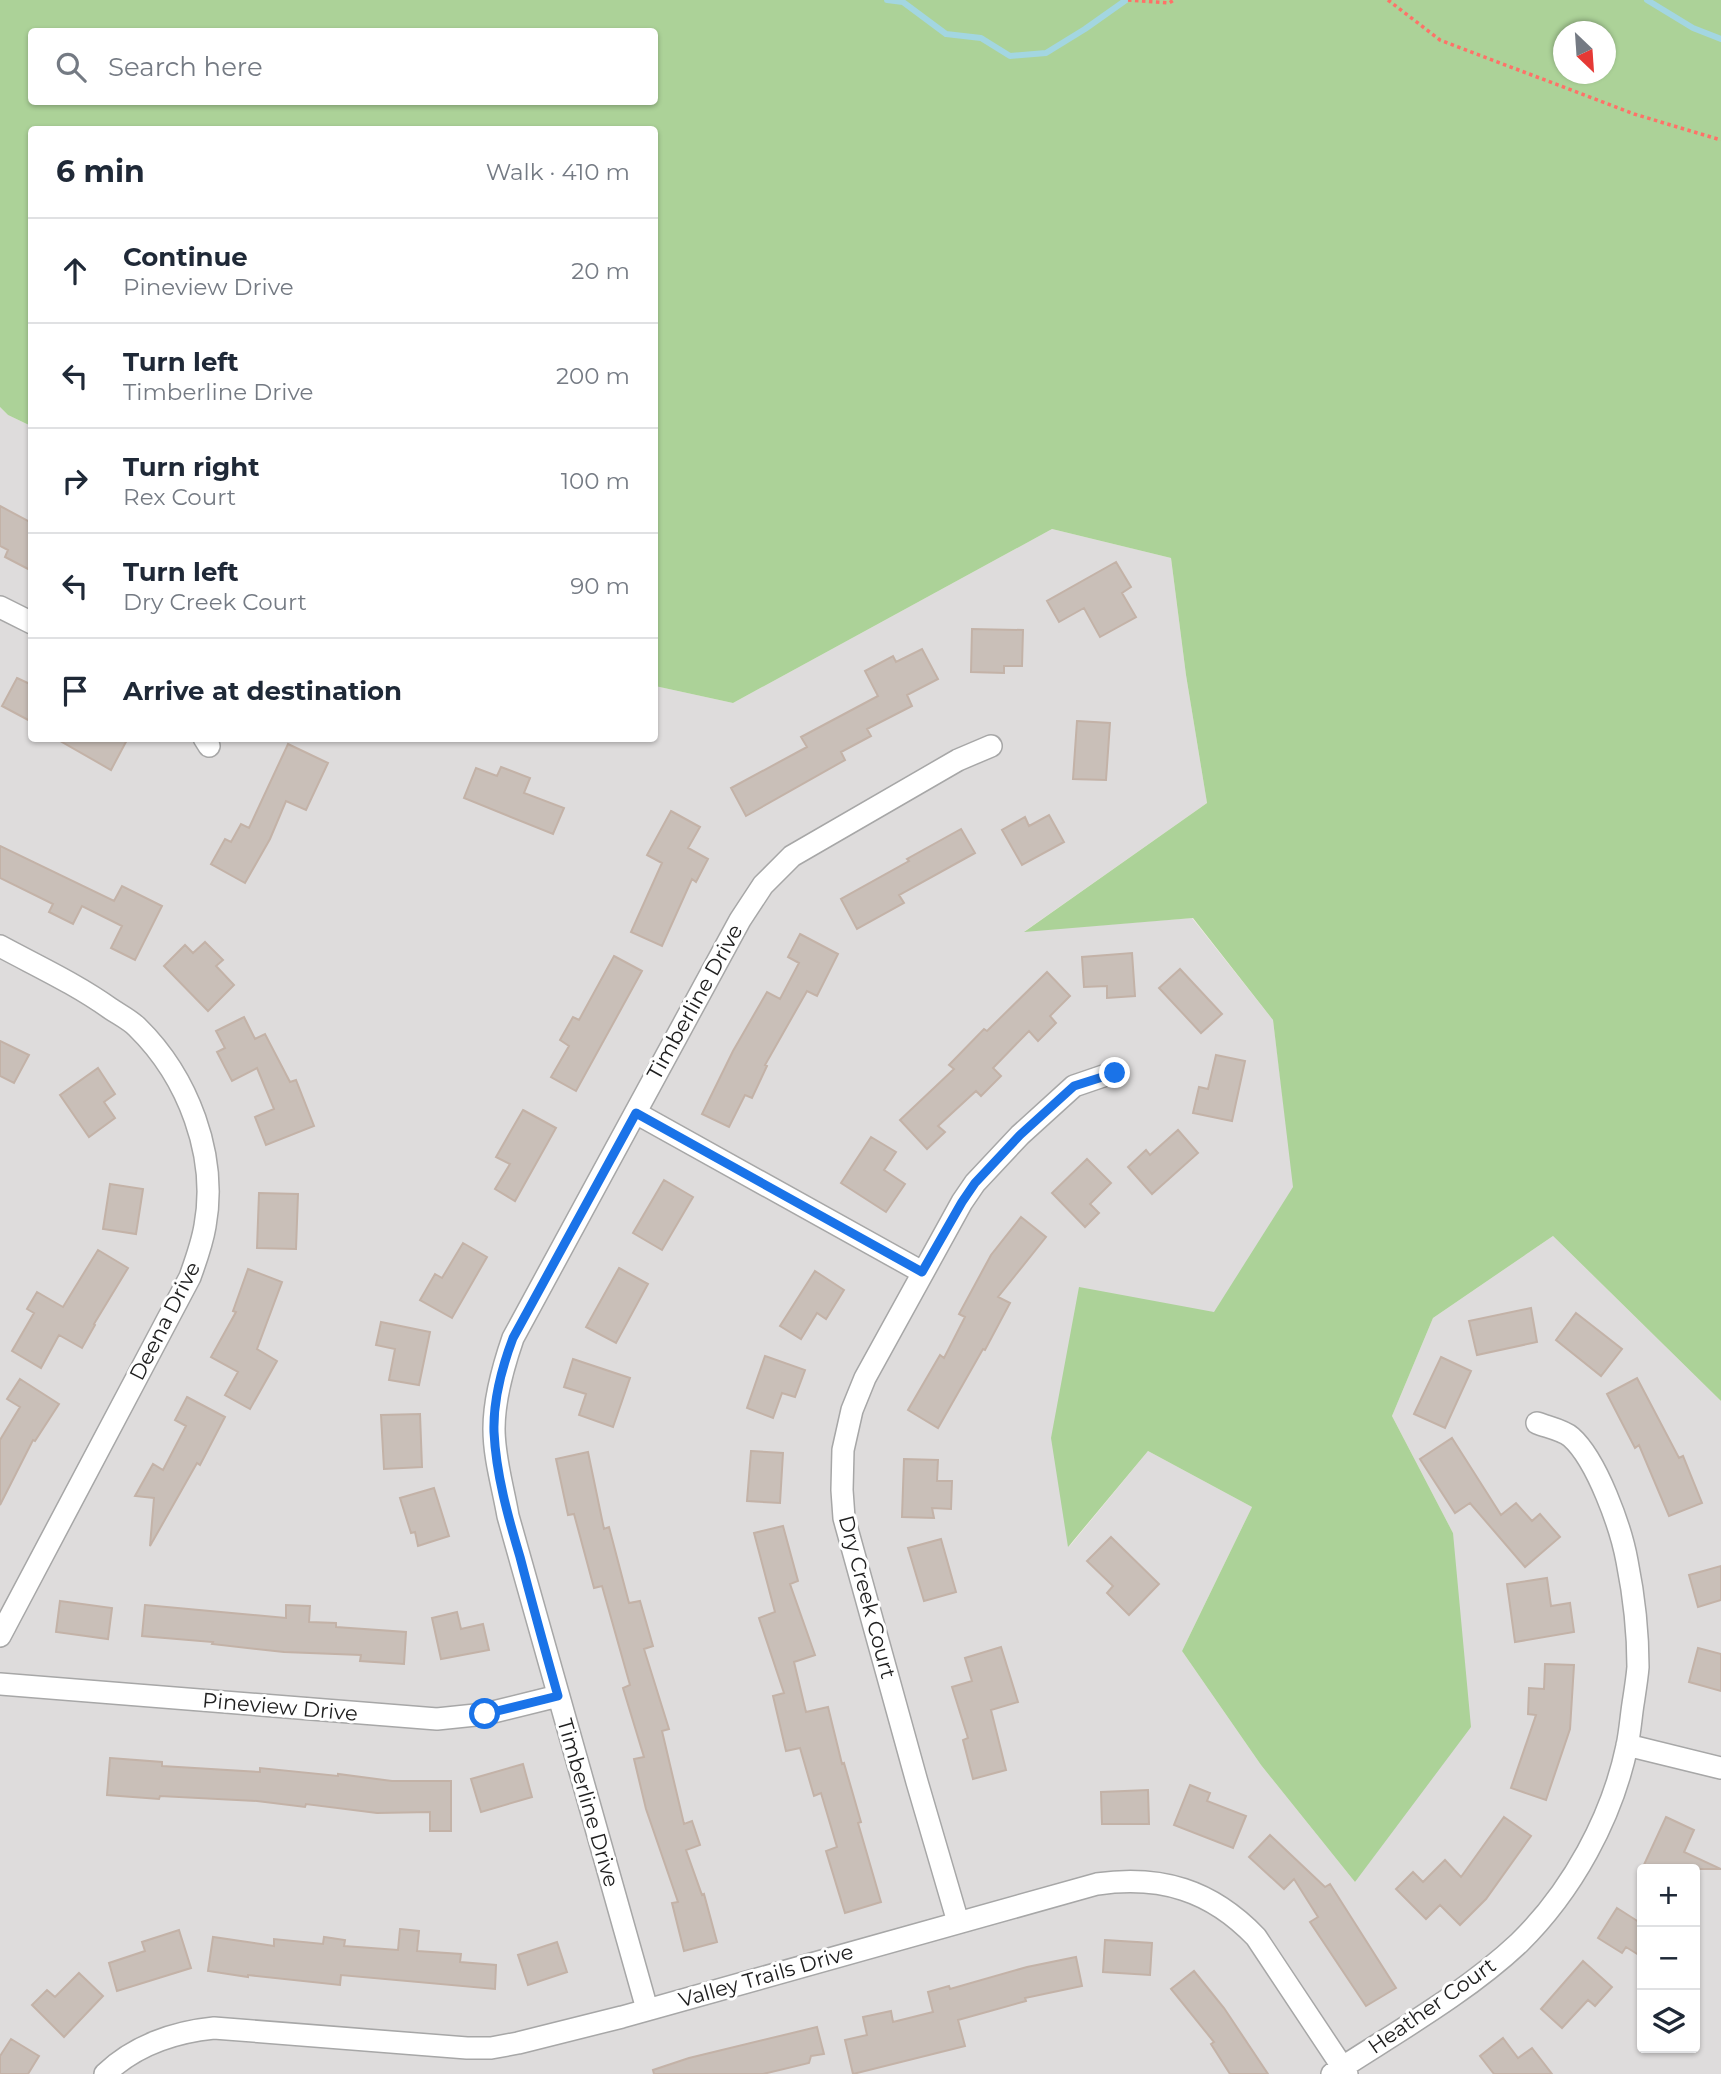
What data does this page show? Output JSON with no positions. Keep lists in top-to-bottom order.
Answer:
{
  "streets": {
    "street": [
      "Timberline Drive",
      "Deena Drive",
      "Dry Creek Court",
      "Pineview Drive",
      "Valley Trails Drive",
      "Heather Court"
    ]
  },
  "crossings": [
    ["Timberline Drive", "Pineview Drive"],
    ["Timberline Drive", "Valley Trails Drive"],
    ["Dry Creek Court", "Valley Trails Drive"],
    ["Valley Trails Drive", "Heather Court"]
  ],
  "north": "bottom right",
  "page": {
    "search": "Search here",
    "heading": ["6 min", "Walk · 410 m"],
    "list": [
      ["Continue", "Pineview Drive", "20 m"],
      ["Turn left", "Timberline Drive", "200 m"],
      ["Turn right", "Rex Court", "100 m"],
      ["Turn left", "Dry Creek Court", "90 m"],
      "Arrive at destination"
    ],
    "map_buttons": ["+", "−"]
  }
}
